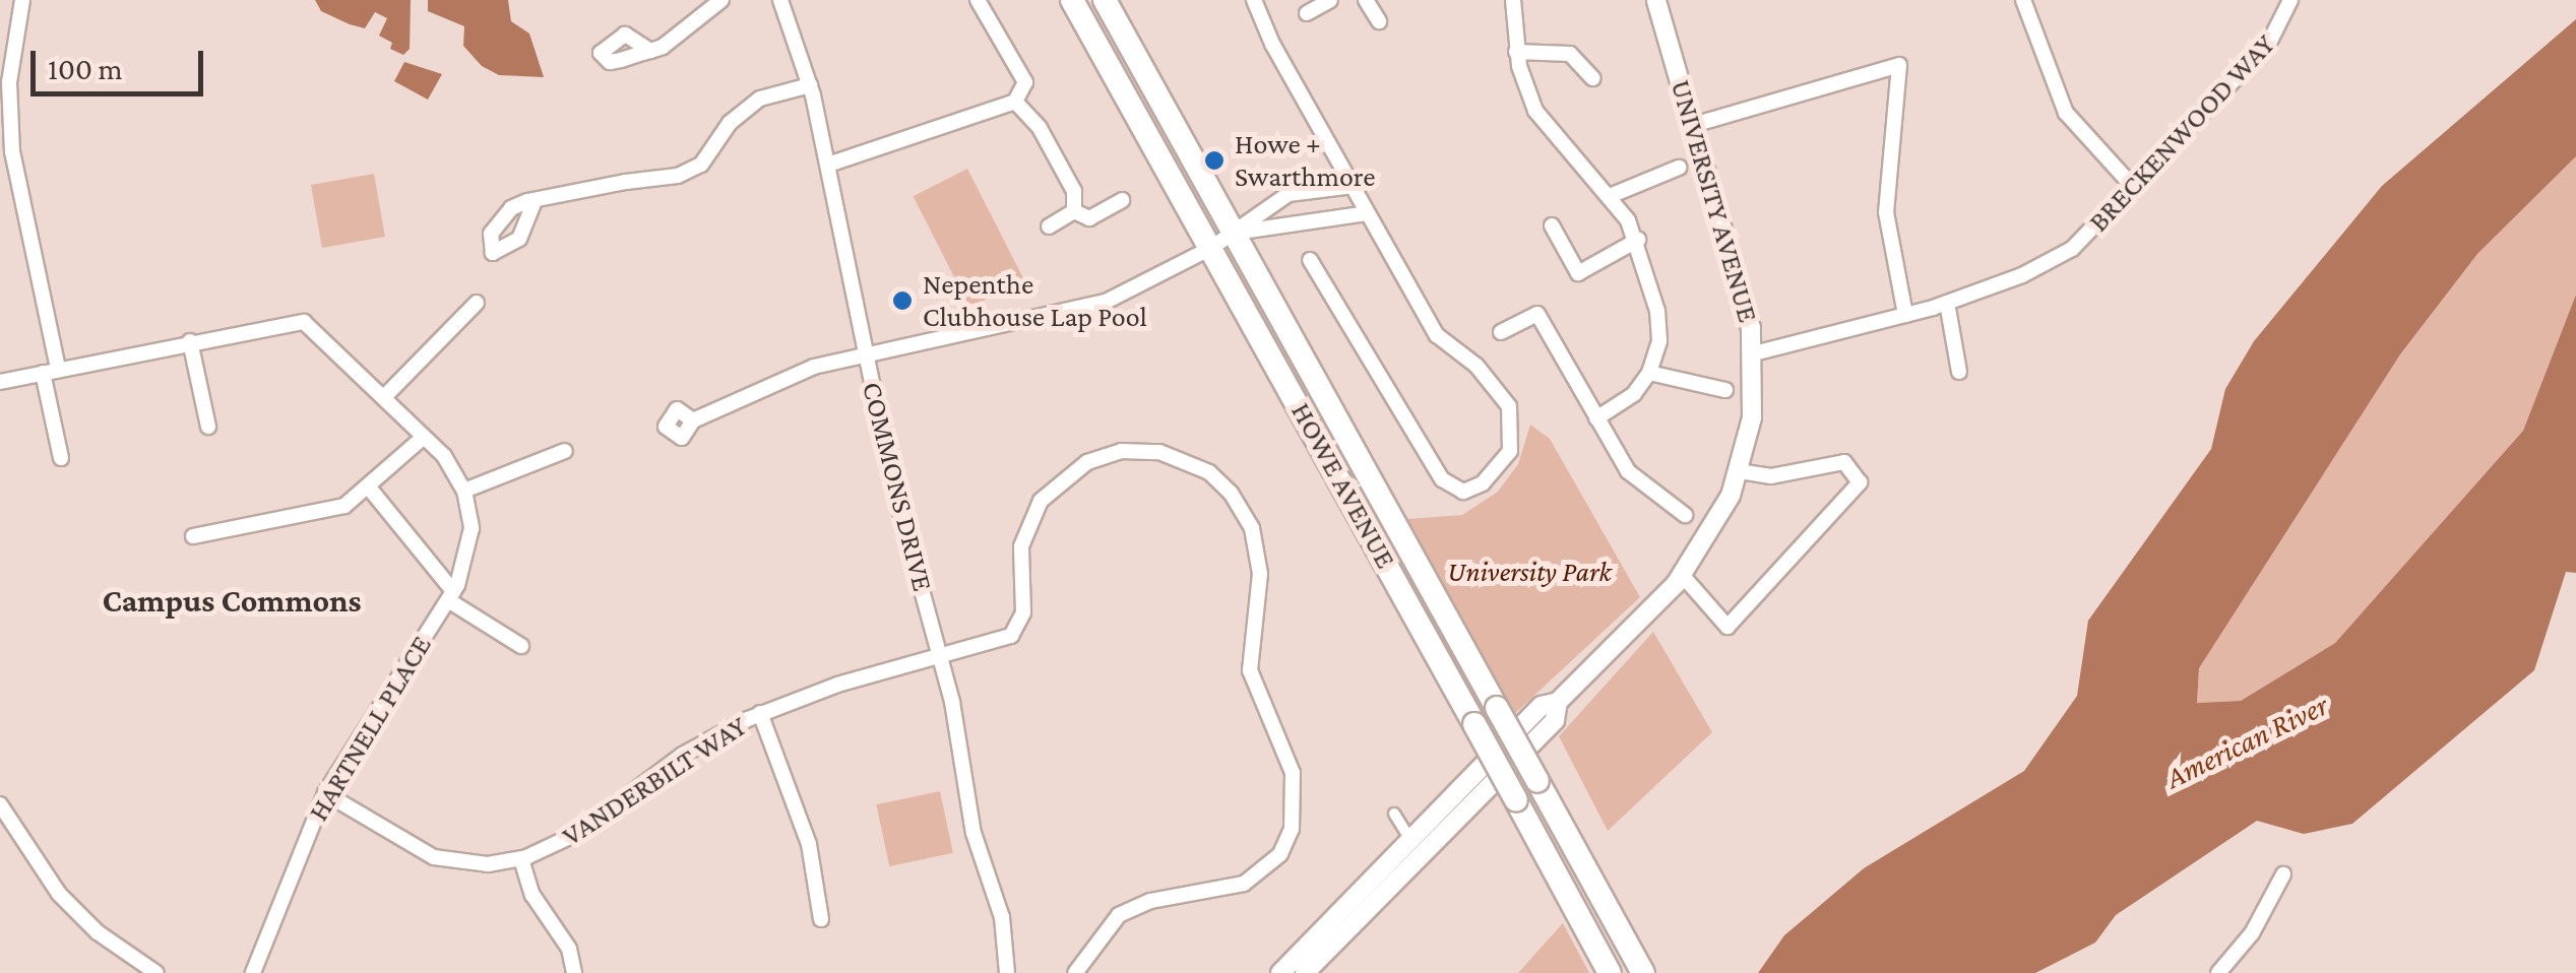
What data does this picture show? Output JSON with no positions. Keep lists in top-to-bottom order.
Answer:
{
  "streets": {
    "main road": ["HOWE AVENUE"],
    "street": [
      "BRECKENWOOD WAY",
      "UNIVERSITY AVENUE",
      "COMMONS DRIVE",
      "HARTNELL PLACE",
      "VANDERBILT WAY"
    ]
  },
  "crossings": [
    ["BRECKENWOOD WAY", "UNIVERSITY AVENUE"],
    ["COMMONS DRIVE", "VANDERBILT WAY"],
    ["HARTNELL PLACE", "VANDERBILT WAY"]
  ],
  "districts": ["Campus Commons"],
  "water": ["American River"],
  "parks": ["University Park"],
  "places": ["Howe + Swarthmore", "Nepenthe Clubhouse Lap Pool"],
  "scale_bar": "100 m"
}
